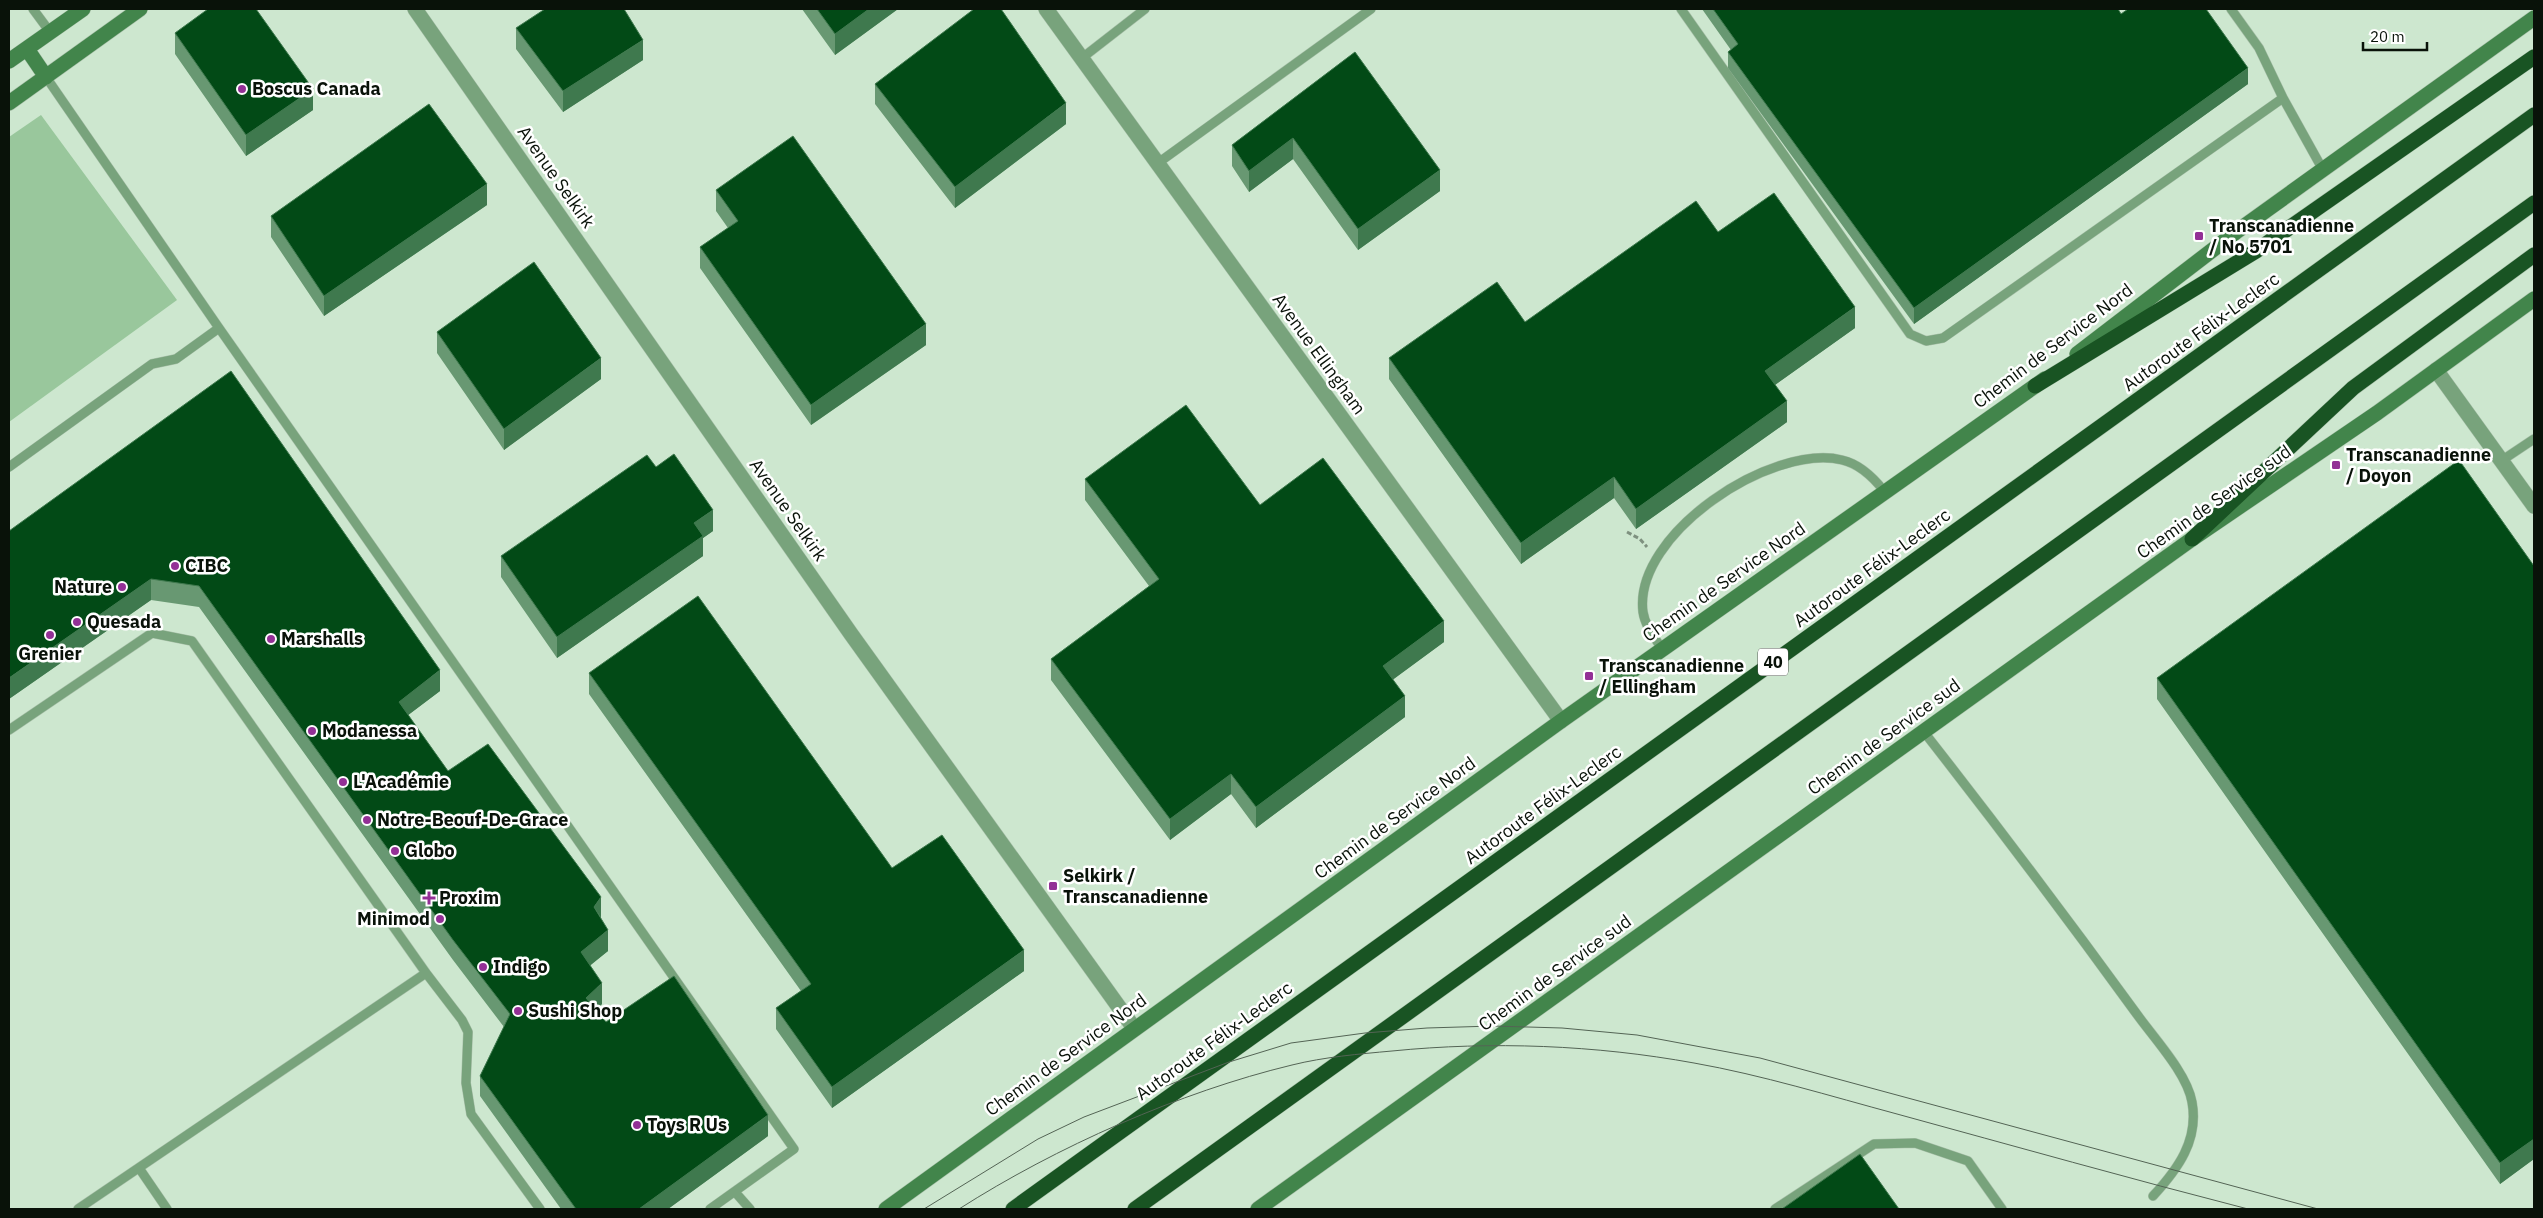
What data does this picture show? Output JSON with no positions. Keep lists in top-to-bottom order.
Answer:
{
  "streets": {
    "highway": ["Autoroute Félix-Leclerc", "40"],
    "main road": ["Chemin de Service Nord", "Chemin de Service sud"],
    "street": ["Avenue Selkirk", "Avenue Ellingham"]
  },
  "crossings": [
    ["Avenue Selkirk", "Chemin de Service Nord"],
    ["Chemin de Service Nord", "Avenue Ellingham"]
  ],
  "places": {
    "other": [
      "Boscus Canada",
      "CIBC",
      "Nature",
      "Quesada",
      "Grenier",
      "Marshalls",
      "Modanessa",
      "L'Académie",
      "Notre-Beouf-De-Grace",
      "Globo",
      "Minimod",
      "Indigo",
      "Sushi Shop",
      "Toys R Us"
    ],
    "transit": [
      "Transcanadienne / No 5701",
      "Transcanadienne / Doyon",
      "Transcanadienne / Ellingham",
      "Selkirk / Transcanadienne"
    ],
    "health": ["Proxim"]
  },
  "scale_bar": "20 m"
}
